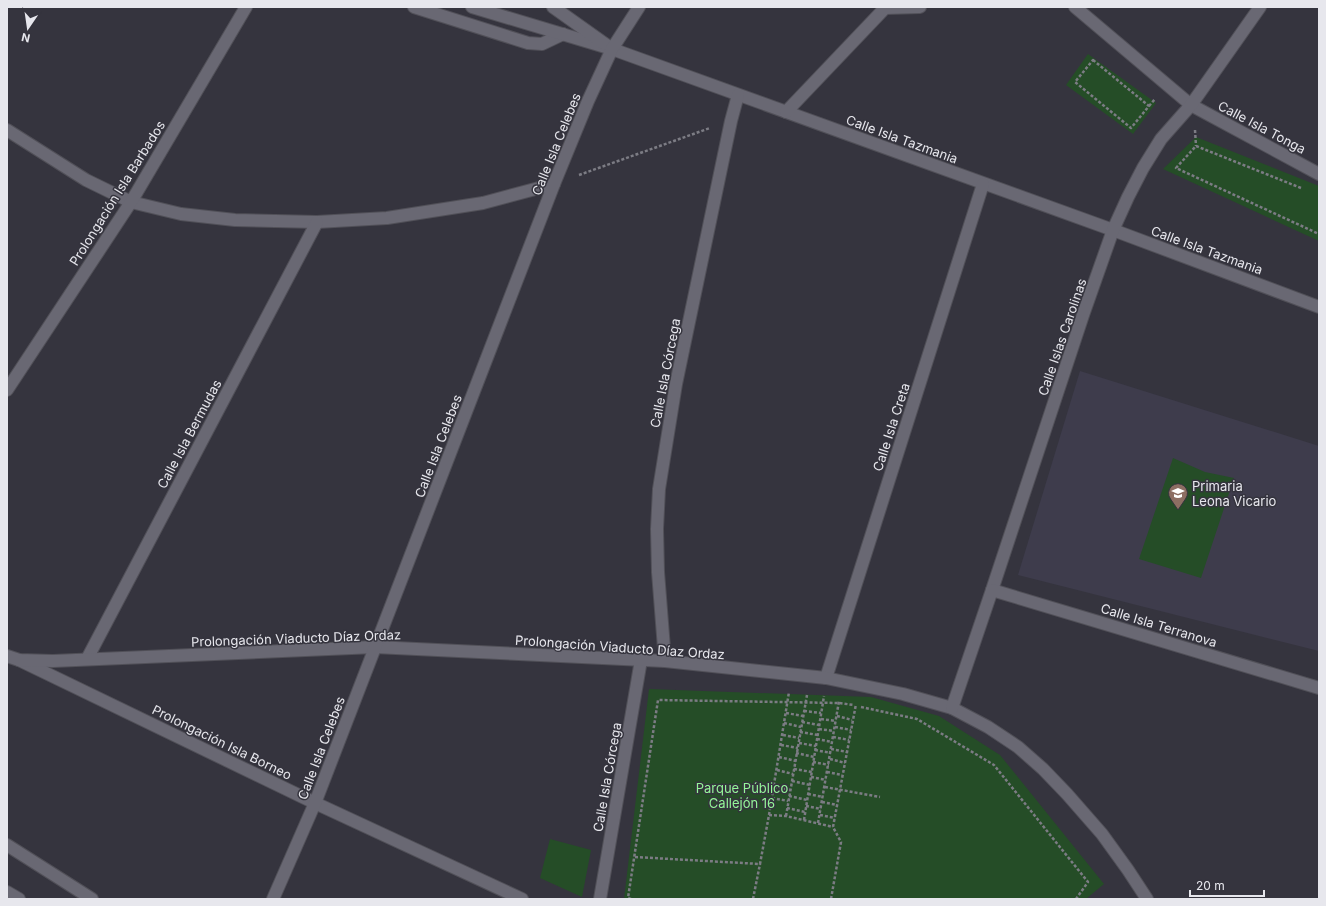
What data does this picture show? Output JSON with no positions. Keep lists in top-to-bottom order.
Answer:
{
  "streets": {
    "street": [
      "Calle Isla Tonga",
      "Calle Isla Tazmania",
      "Calle Isla Celebes",
      "Prolongación Isla Barbados",
      "Calle Islas Carolinas",
      "Calle Isla Córcega",
      "Calle Isla Creta",
      "Calle Isla Bermudas",
      "Calle Isla Terranova",
      "Prolongación Viaducto Díaz Ordaz",
      "Prolongación Isla Borneo"
    ]
  },
  "crossings": [
    ["Calle Isla Tonga", "Calle Islas Carolinas"],
    ["Calle Isla Tazmania", "Calle Isla Celebes"],
    ["Calle Isla Tazmania", "Calle Islas Carolinas"],
    ["Calle Isla Tazmania", "Calle Isla Córcega"],
    ["Calle Isla Tazmania", "Calle Isla Creta"],
    ["Calle Isla Celebes", "Prolongación Viaducto Díaz Ordaz"],
    ["Calle Isla Celebes", "Prolongación Isla Borneo"],
    ["Calle Islas Carolinas", "Calle Isla Terranova"],
    ["Calle Islas Carolinas", "Prolongación Viaducto Díaz Ordaz"],
    ["Calle Isla Córcega", "Prolongación Viaducto Díaz Ordaz"],
    ["Calle Isla Creta", "Prolongación Viaducto Díaz Ordaz"],
    ["Calle Isla Bermudas", "Prolongación Viaducto Díaz Ordaz"],
    ["Prolongación Viaducto Díaz Ordaz", "Prolongación Isla Borneo"]
  ],
  "parks": ["Parque Público Callejón 16"],
  "places": {
    "school or university": ["Primaria Leona Vicario"]
  },
  "scale_bar": "20 m",
  "north": "bottom"
}
